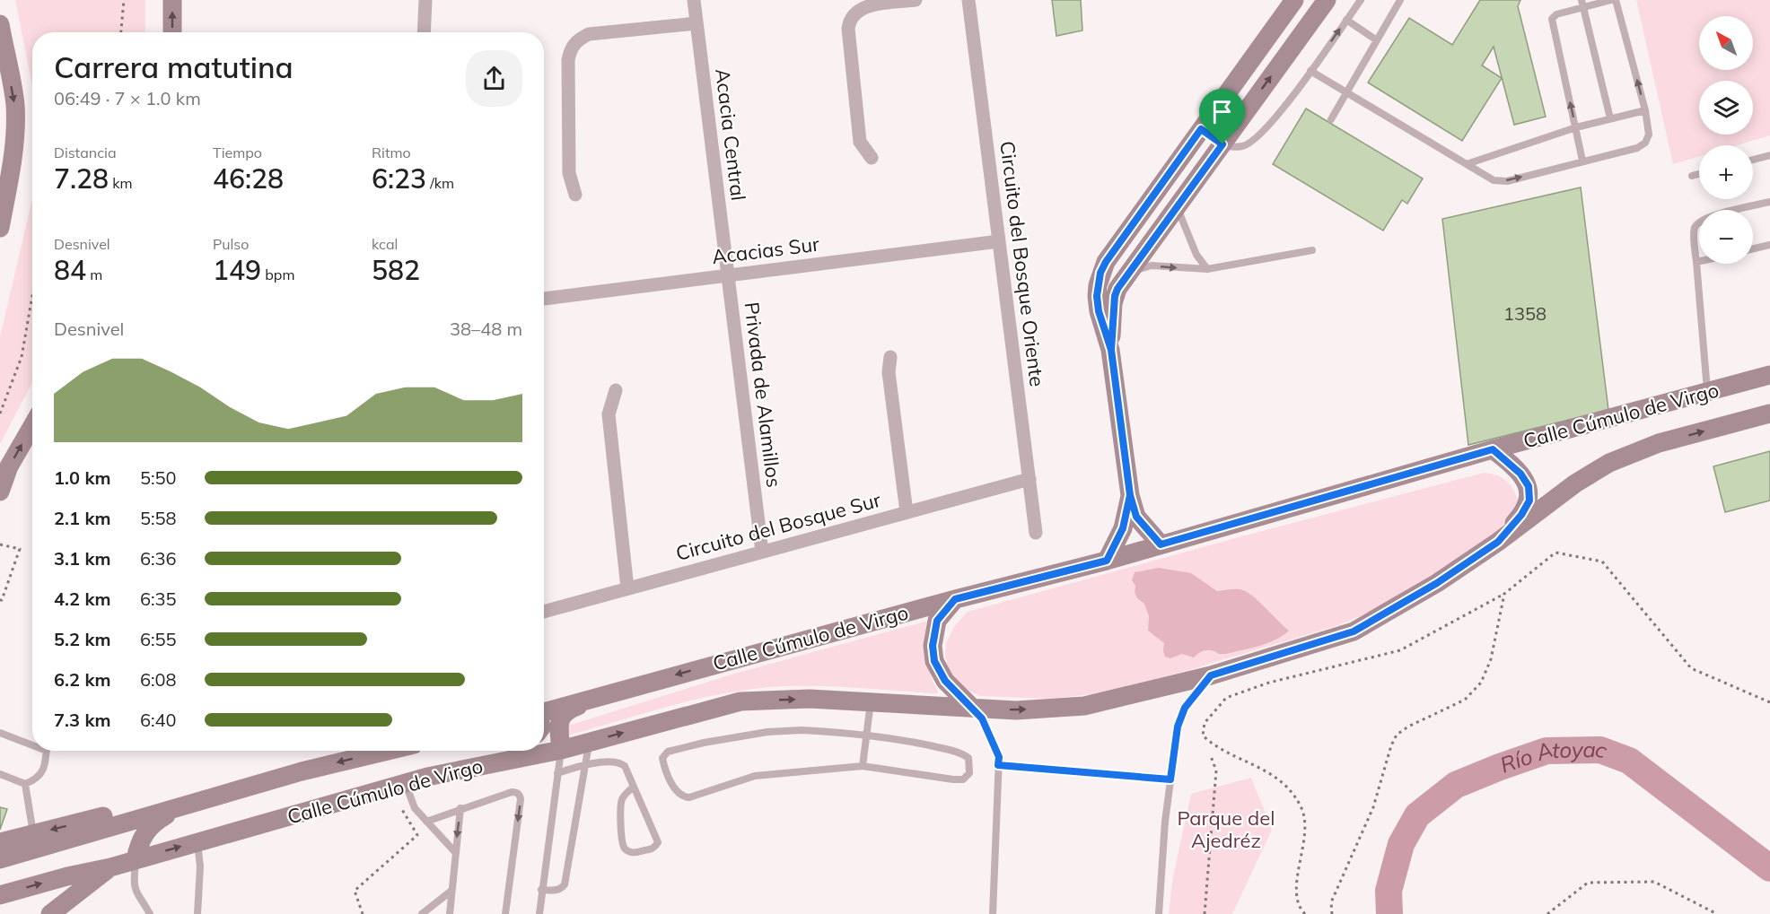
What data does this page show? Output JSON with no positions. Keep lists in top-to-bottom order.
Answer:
{
  "streets": {
    "main road": ["Calle Cúmulo de Virgo"],
    "street": [
      "Acacia Central",
      "Acacias Sur",
      "Circuito del Bosque Oriente",
      "Privada de Alamillos",
      "Circuito del Bosque Sur"
    ]
  },
  "crossings": [
    ["Acacia Central", "Acacias Sur"],
    ["Acacia Central", "Privada de Alamillos"],
    ["Acacias Sur", "Circuito del Bosque Oriente"],
    ["Acacias Sur", "Privada de Alamillos"],
    ["Circuito del Bosque Oriente", "Circuito del Bosque Sur"],
    ["Privada de Alamillos", "Circuito del Bosque Sur"]
  ],
  "water": ["Río Atoyac"],
  "parks": ["Parque del Ajedréz"],
  "house_numbers": ["1358"],
  "north": "top left",
  "page": {
    "map_buttons": ["+", "−"],
    "heading": ["Carrera matutina", "06:49 · 7 × 1.0 km"],
    "stats": [
      ["Distancia", "7.28 km"],
      ["Tiempo", "46:28"],
      ["Ritmo", "6:23 /km"],
      ["Desnivel", "84 m"],
      ["Pulso", "149 bpm"],
      ["kcal", "582"]
    ],
    "chart": ["Desnivel", "38–48 m"],
    "list": [
      {
        "name": "1.0 km",
        "note": "5:50"
      },
      {
        "name": "2.1 km",
        "note": "5:58"
      },
      {
        "name": "3.1 km",
        "note": "6:36"
      },
      {
        "name": "4.2 km",
        "note": "6:35"
      },
      {
        "name": "5.2 km",
        "note": "6:55"
      },
      {
        "name": "6.2 km",
        "note": "6:08"
      },
      {
        "name": "7.3 km",
        "note": "6:40"
      }
    ]
  }
}
